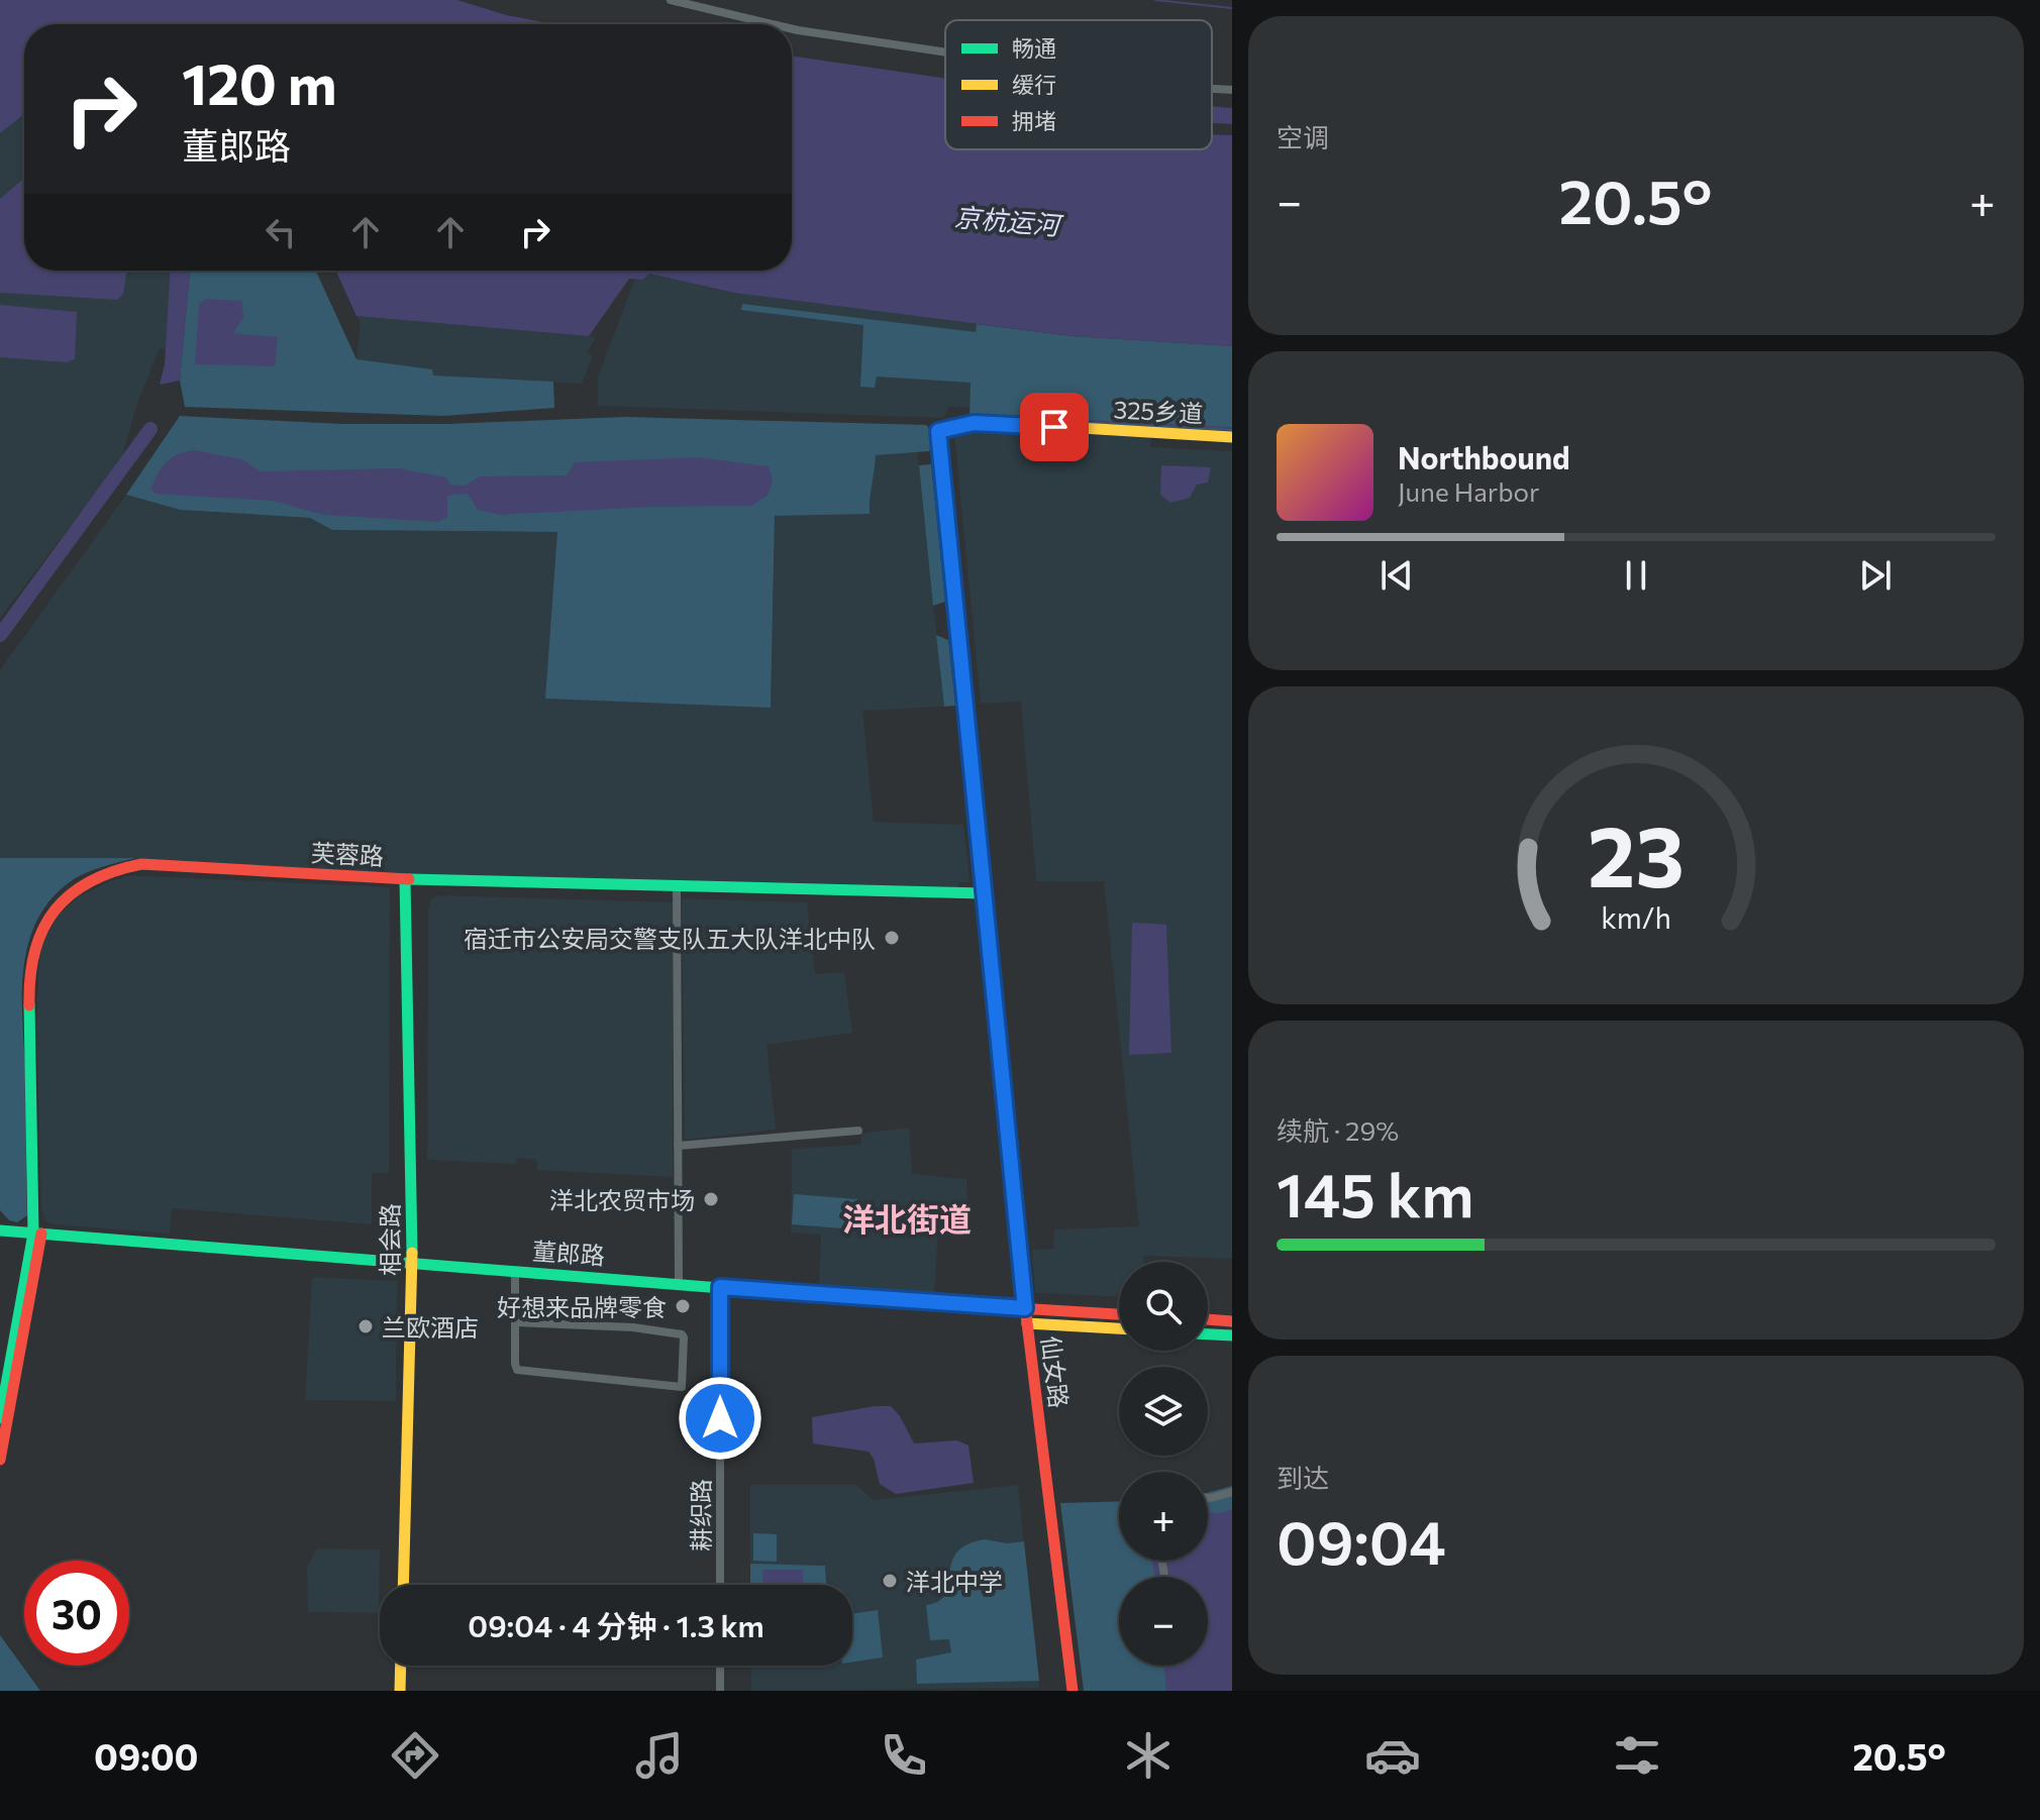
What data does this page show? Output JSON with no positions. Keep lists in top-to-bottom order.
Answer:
{
  "streets": {
    "street": [
      "325乡道",
      "芙蓉路",
      "相会路",
      "董郎路",
      "仙女路",
      "耕织路"
    ]
  },
  "crossings": [
    ["325乡道", "仙女路"],
    ["芙蓉路", "相会路"],
    ["芙蓉路", "董郎路"],
    ["芙蓉路", "仙女路"],
    ["相会路", "董郎路"],
    ["董郎路", "仙女路"],
    ["董郎路", "耕织路"]
  ],
  "districts": ["洋北街道"],
  "water": ["京杭运河"],
  "places": [
    "宿迁市公安局交警支队五大队洋北中队",
    "洋北农贸市场",
    "好想来品牌零食",
    "兰欧酒店",
    "洋北中学"
  ],
  "legend": ["畅通", "缓行", "拥堵"],
  "page": {
    "tile": [
      "空调",
      ["续航 · 29%", "145 km"],
      ["到达", "09:04"]
    ],
    "turn": ["120 m", "董郎路"],
    "heat": ["−", "20.5°", "+"],
    "song": ["Northbound", "June Harbor"],
    "map_buttons": ["+", "−"],
    "limit": "30",
    "trip": "09:04 · 4 分钟 · 1.3 km",
    "tabs": ["09:00", "20.5°"],
    "gauge": ["23", "km/h"]
  }
}
